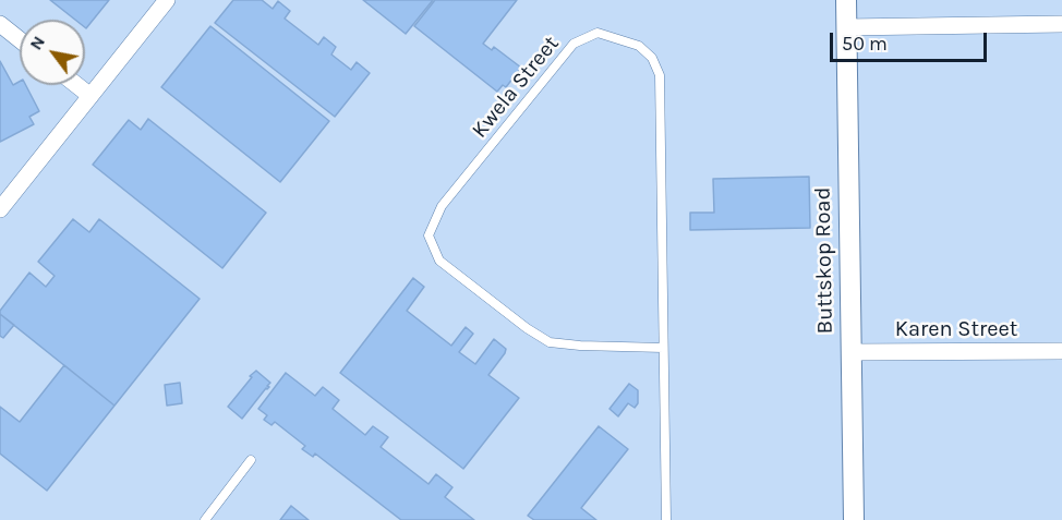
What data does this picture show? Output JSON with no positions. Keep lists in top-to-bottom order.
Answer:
{
  "streets": {
    "street": ["Buttskop Road", "Karen Street"],
    "lane": ["Kwela Street"]
  },
  "crossings": [
    ["Buttskop Road", "Karen Street"]
  ],
  "scale_bar": "50 m",
  "north": "top left"
}
